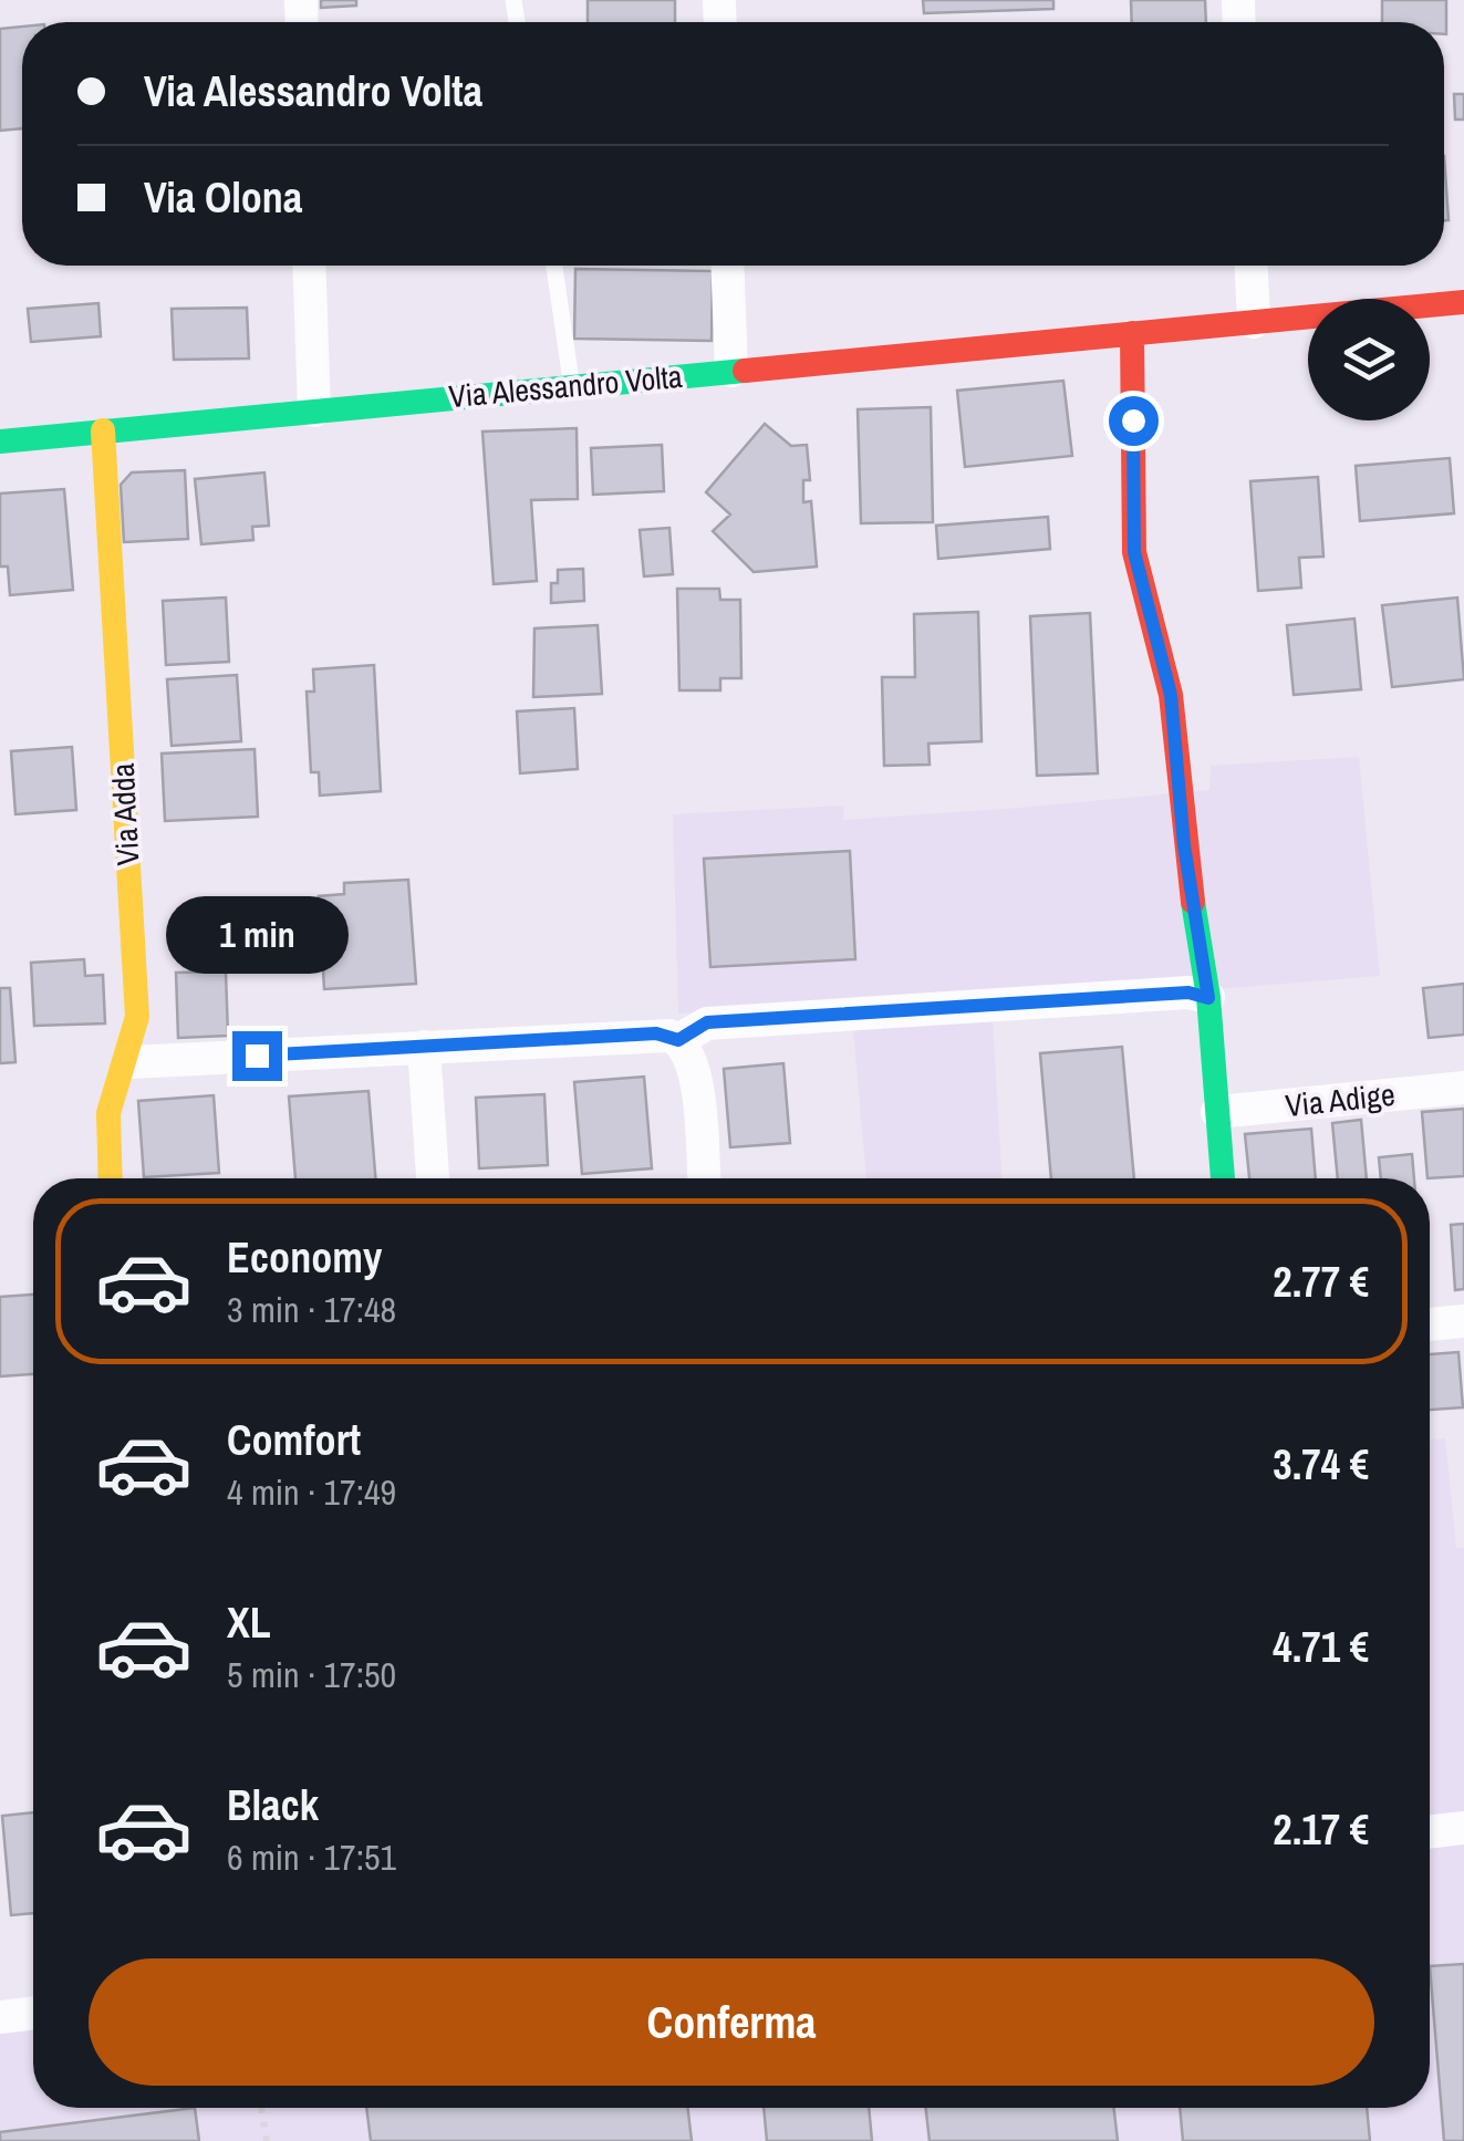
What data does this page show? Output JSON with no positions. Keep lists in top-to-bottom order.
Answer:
{
  "streets": {
    "street": ["Via Alessandro Volta", "Via Adda", "Via Adige"]
  },
  "crossings": [
    ["Via Alessandro Volta", "Via Adda"]
  ],
  "page": {
    "banner": ["Via Alessandro Volta", "Via Olona"],
    "bubble": "1 min",
    "list": [
      {
        "name": "Economy",
        "note": "3 min · 17:48",
        "value": "2.77 €"
      },
      {
        "name": "Comfort",
        "note": "4 min · 17:49",
        "value": "3.74 €"
      },
      {
        "name": "XL",
        "note": "5 min · 17:50",
        "value": "4.71 €"
      },
      {
        "name": "Black",
        "note": "6 min · 17:51",
        "value": "2.17 €"
      }
    ],
    "buttons": "Conferma"
  }
}
